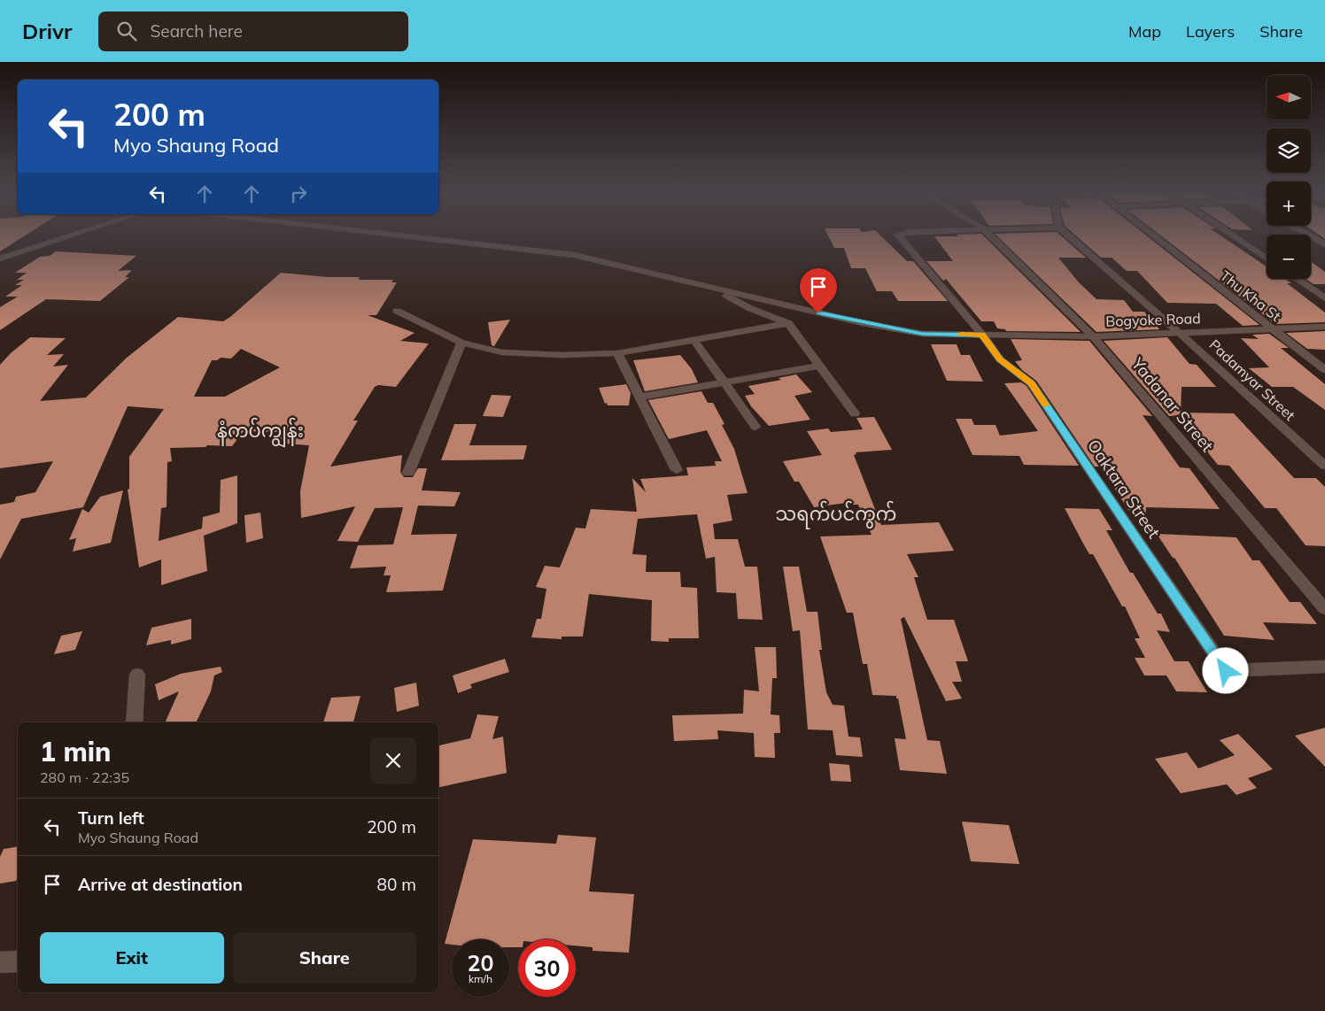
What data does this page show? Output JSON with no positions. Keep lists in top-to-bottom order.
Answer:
{
  "streets": {
    "street": [
      "Thu Kha St",
      "Bogyoke Road",
      "Padamyar Street",
      "Yadanar Street",
      "Oaktara Street"
    ]
  },
  "crossings": [
    ["Thu Kha St", "Bogyoke Road"],
    ["Bogyoke Road", "Padamyar Street"],
    ["Bogyoke Road", "Yadanar Street"],
    ["Bogyoke Road", "Oaktara Street"]
  ],
  "districts": ["နံကပ်ကျွန်း", "သရက်ပင်ကွက်"],
  "north": "left",
  "page": {
    "header": "Drivr",
    "search": "Search here",
    "nav": ["Map", "Layers", "Share"],
    "map_buttons": ["+", "−"],
    "turn": ["200 m", "Myo Shaung Road"],
    "heading": ["1 min", "280 m · 22:35"],
    "list": [
      {
        "name": "Turn left",
        "note": "Myo Shaung Road",
        "value": "200 m"
      },
      {
        "name": "Arrive at destination",
        "value": "80 m"
      }
    ],
    "buttons": ["Exit", "Share"],
    "speed": "20 km/h",
    "limit": "30"
  }
}
